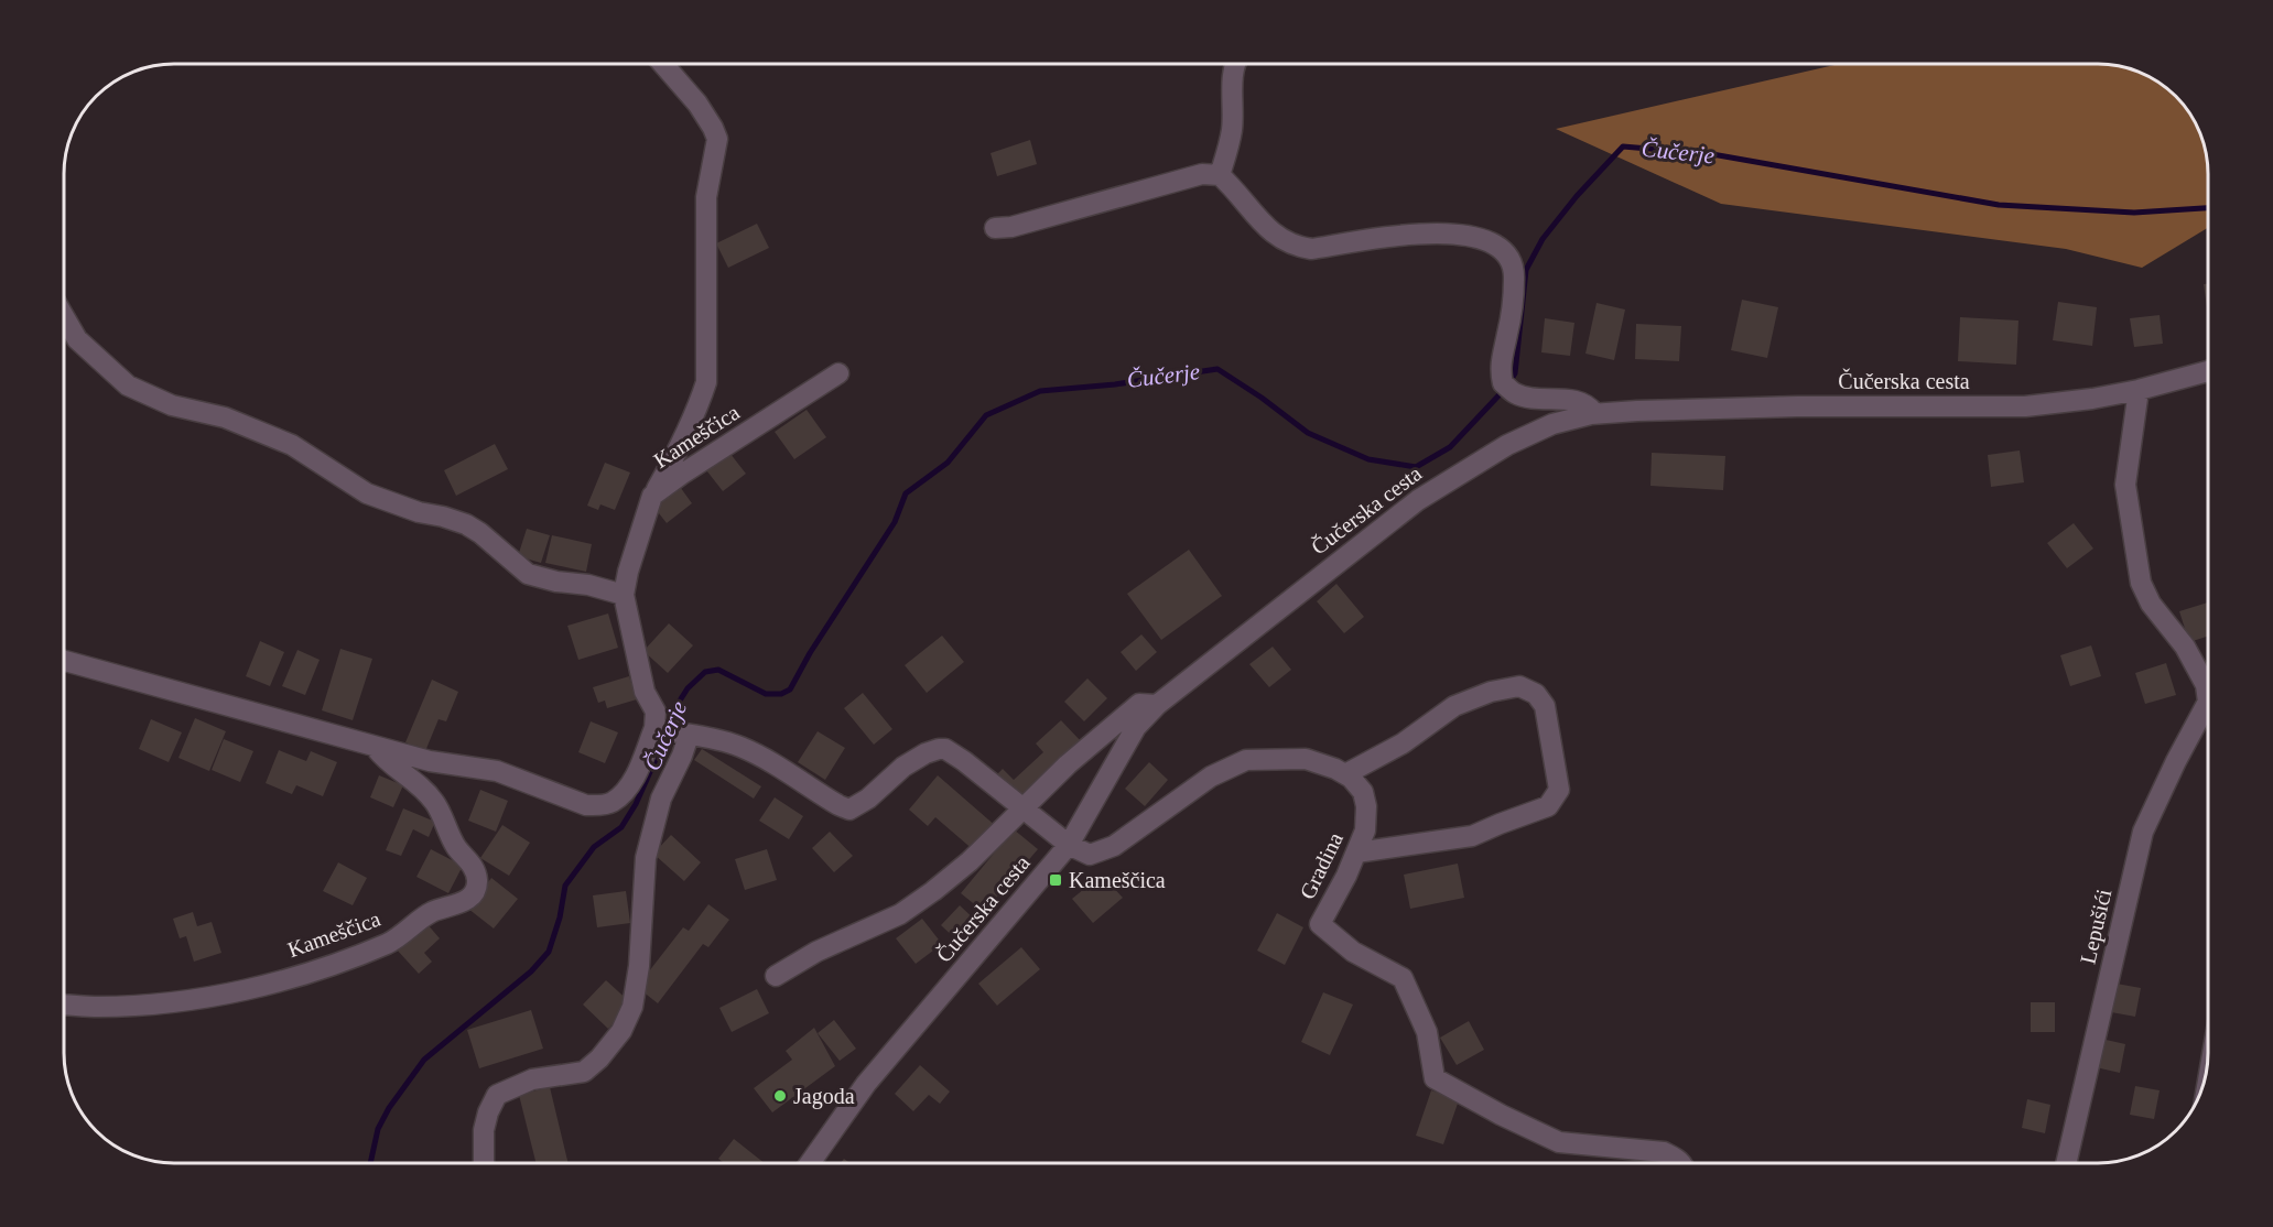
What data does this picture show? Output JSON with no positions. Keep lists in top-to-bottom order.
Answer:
{
  "streets": {
    "street": [
      "Čučerska cesta",
      "Kameščica",
      "Gradina",
      "Lepušići"
    ]
  },
  "water": ["Čučerje"],
  "places": {
    "transit": ["Kameščica"],
    "other": ["Jagoda"]
  }
}
